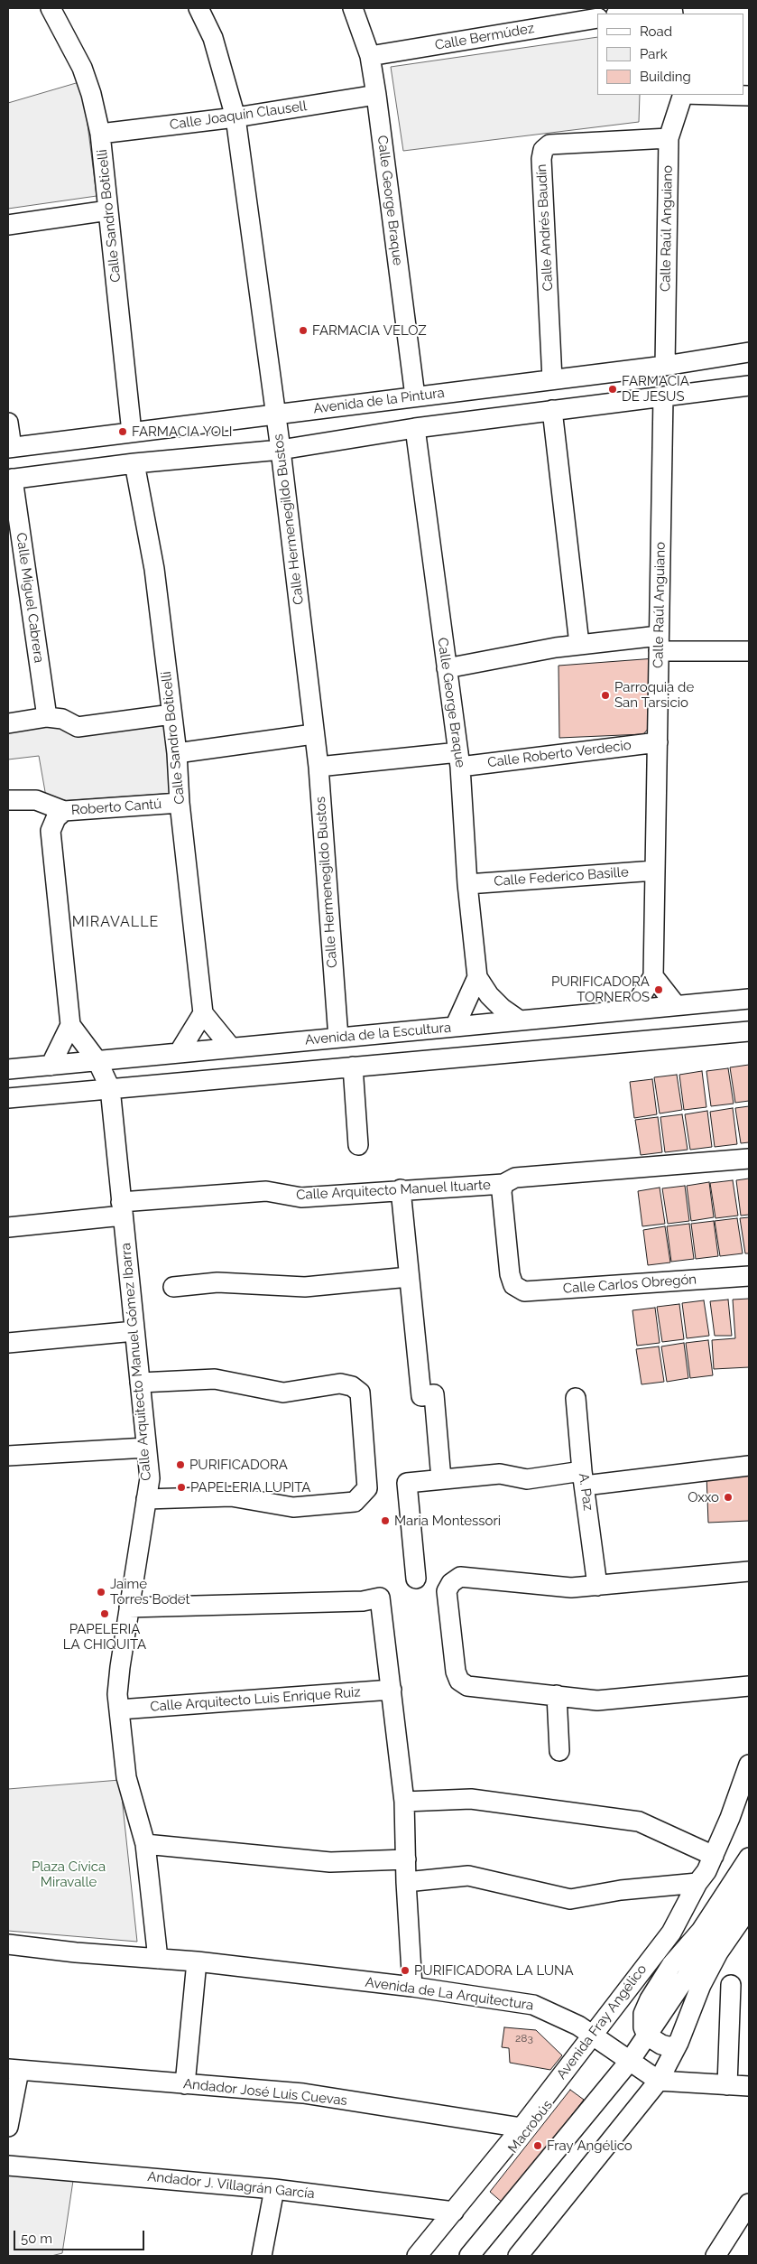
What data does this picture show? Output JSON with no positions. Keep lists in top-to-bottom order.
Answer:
{
  "streets": {
    "street": [
      "Calle Bermúdez",
      "Calle Joaquín Clausell",
      "Calle George Braque",
      "Calle Sandro Boticelli",
      "Calle Andrés Baudín",
      "Calle Raúl Anguiano",
      "Avenida de la Pintura",
      "Calle Hermenegildo Bustos",
      "Calle Miguel Cabrera",
      "Calle Roberto Verdecio",
      "Roberto Cantú",
      "Calle Federico Basille",
      "Avenida de la Escultura",
      "Calle Arquitecto Manuel Ituarte",
      "Calle Carlos Obregón",
      "Calle Arquitecto Manuel Gómez Ibarra",
      "A. Paz",
      "Calle Arquitecto Luis Enrique Ruiz",
      "Avenida de La Arquitectura",
      "Avenida Fray Angélico",
      "Andador José Luis Cuevas",
      "Macrobús",
      "Andador J. Villagrán García"
    ]
  },
  "crossings": [
    ["Calle Bermúdez", "Calle George Braque"],
    ["Calle Joaquín Clausell", "Calle George Braque"],
    ["Calle Joaquín Clausell", "Calle Sandro Boticelli"],
    ["Calle Joaquín Clausell", "Calle Hermenegildo Bustos"],
    ["Calle George Braque", "Avenida de la Pintura"],
    ["Calle George Braque", "Calle Roberto Verdecio"],
    ["Calle George Braque", "Calle Federico Basille"],
    ["Calle George Braque", "Avenida de la Escultura"],
    ["Calle Sandro Boticelli", "Avenida de la Pintura"],
    ["Calle Sandro Boticelli", "Roberto Cantú"],
    ["Calle Andrés Baudín", "Calle Raúl Anguiano"],
    ["Calle Andrés Baudín", "Avenida de la Pintura"],
    ["Calle Raúl Anguiano", "Avenida de la Pintura"],
    ["Calle Raúl Anguiano", "Calle Roberto Verdecio"],
    ["Calle Raúl Anguiano", "Calle Federico Basille"],
    ["Avenida de la Pintura", "Calle Hermenegildo Bustos"],
    ["Calle Hermenegildo Bustos", "Calle Roberto Verdecio"],
    ["Calle Hermenegildo Bustos", "Avenida de la Escultura"],
    ["Avenida de la Escultura", "Calle Arquitecto Manuel Gómez Ibarra"],
    ["Calle Arquitecto Manuel Ituarte", "Calle Carlos Obregón"],
    ["Calle Arquitecto Manuel Ituarte", "Calle Arquitecto Manuel Gómez Ibarra"],
    ["Calle Arquitecto Manuel Gómez Ibarra", "Calle Arquitecto Luis Enrique Ruiz"],
    ["Calle Arquitecto Manuel Gómez Ibarra", "Avenida de La Arquitectura"],
    ["Avenida de La Arquitectura", "Avenida Fray Angélico"],
    ["Avenida de La Arquitectura", "Macrobús"],
    ["Avenida Fray Angélico", "Andador José Luis Cuevas"],
    ["Avenida Fray Angélico", "Macrobús"],
    ["Avenida Fray Angélico", "Andador J. Villagrán García"]
  ],
  "districts": ["MIRAVALLE"],
  "parks": ["Plaza Cívica Miravalle"],
  "places": [
    "FARMACIA VELOZ",
    "FARMACIA DE JESUS",
    "FARMACIA YOLI",
    "Parroquia de San Tarsicio",
    "PURIFICADORA TORNEROS",
    "PURIFICADORA",
    "PAPELERIA LUPITA",
    "Oxxo",
    "Maria Montessori",
    "Jaime Torres Bodet",
    "PAPELERIA LA CHIQUITA",
    "PURIFICADORA LA LUNA",
    "Fray Angélico"
  ],
  "house_numbers": ["283"],
  "legend": ["Road", "Park", "Building"],
  "scale_bar": "50 m"
}
